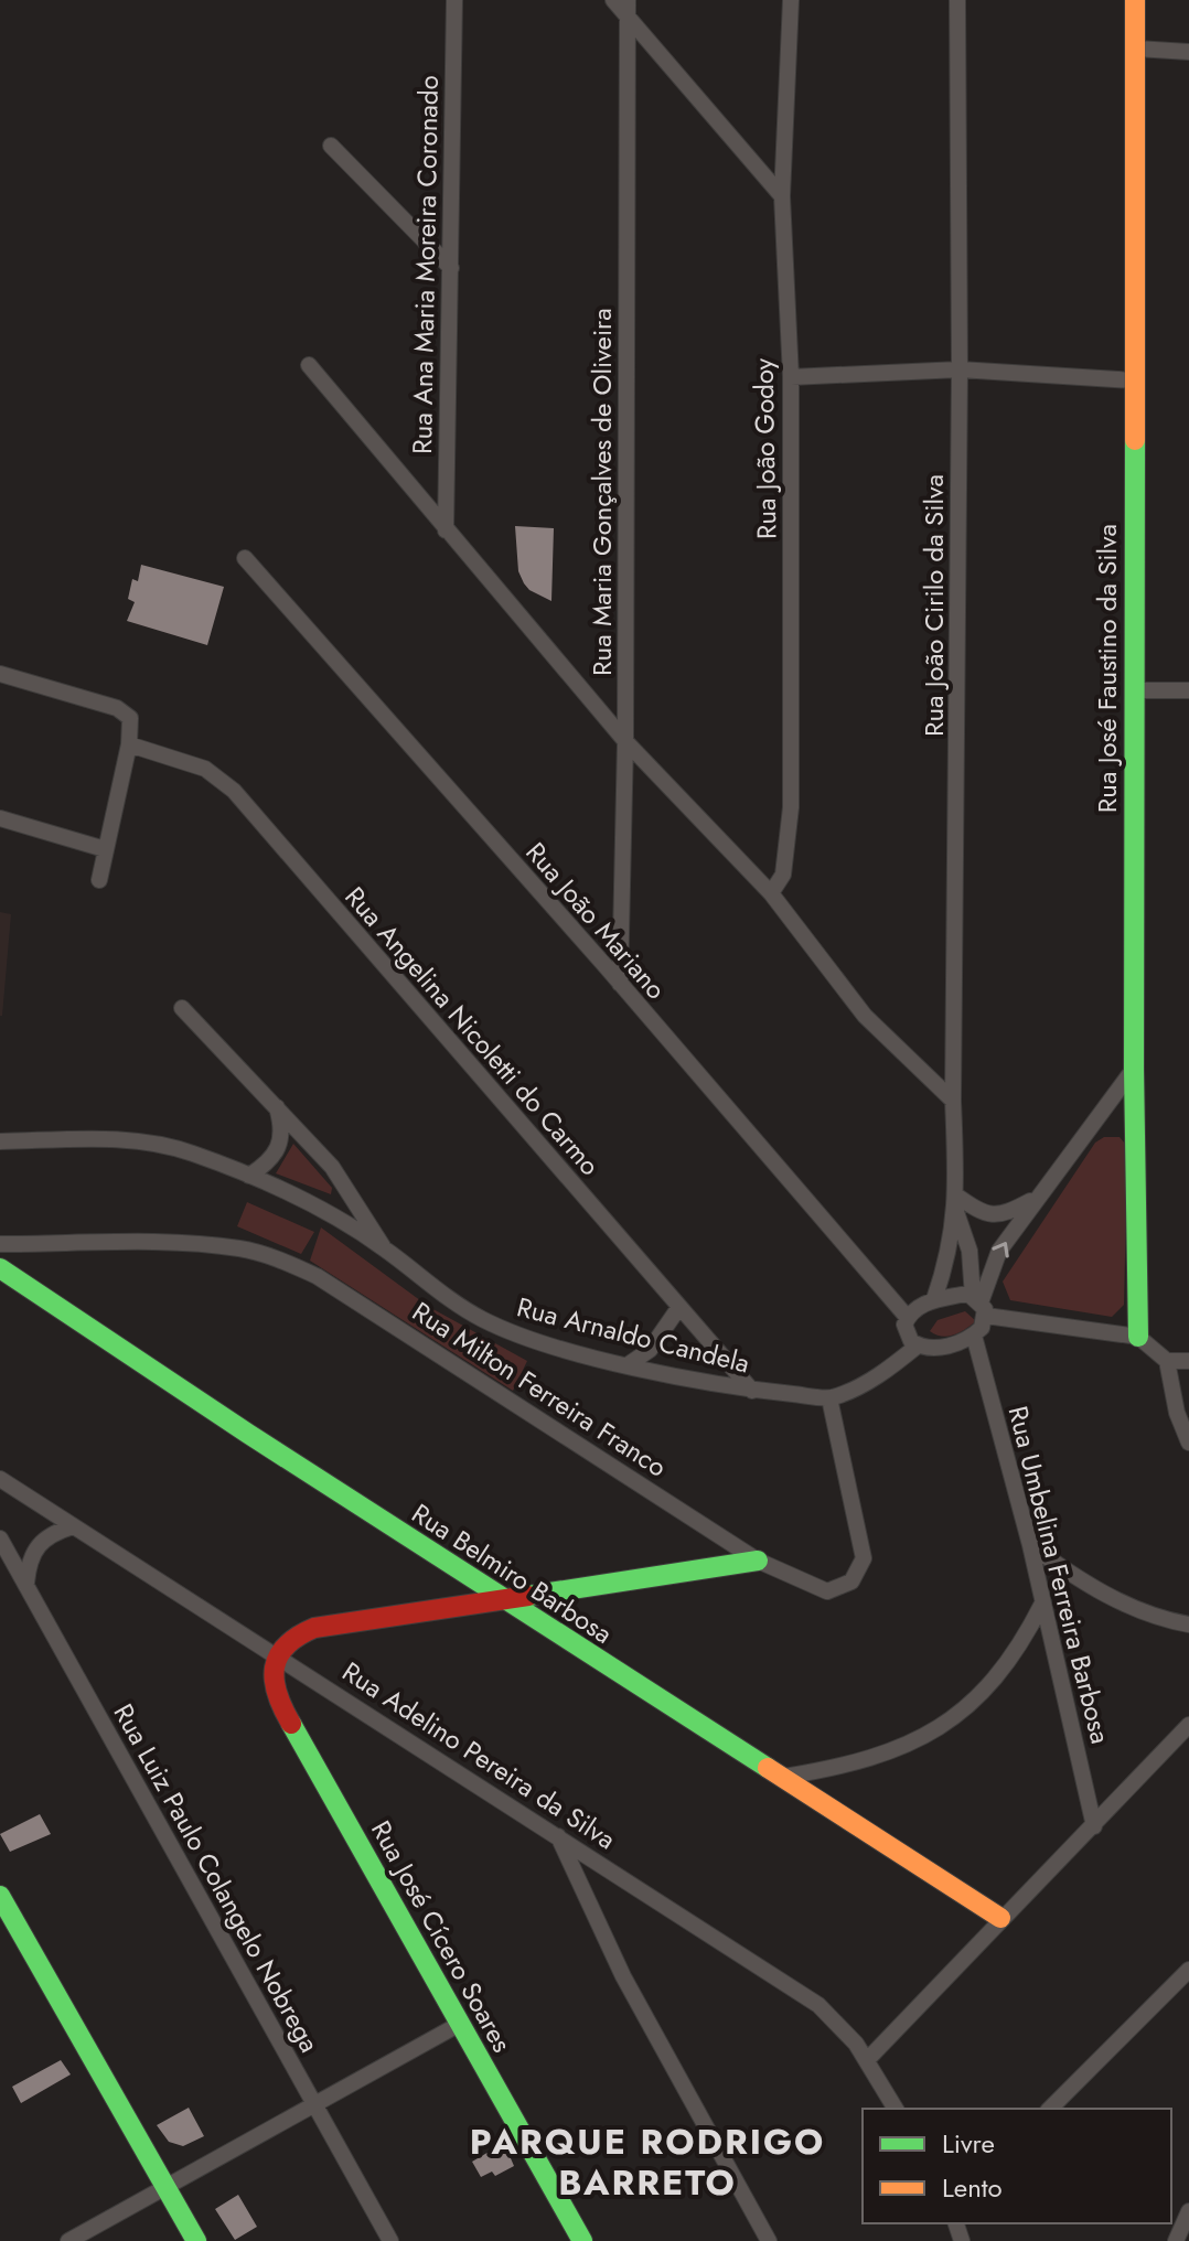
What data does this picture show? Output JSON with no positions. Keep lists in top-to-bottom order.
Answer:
{
  "streets": {
    "street": [
      "Rua Ana Maria Moreira Coronado",
      "Rua João Godoy",
      "Rua Maria Gonçalves de Oliveira",
      "Rua João Cirilo da Silva",
      "Rua José Faustino da Silva",
      "Rua João Mariano",
      "Rua Angelina Nicoletti do Carmo",
      "Rua Arnaldo Candela",
      "Rua Milton Ferreira Franco",
      "Rua Belmiro Barbosa",
      "Rua Umbelina Ferreira Barbosa",
      "Rua Adelino Pereira da Silva",
      "Rua Luiz Paulo Colangelo Nobrega",
      "Rua José Cícero Soares"
    ]
  },
  "crossings": [
    ["Rua Maria Gonçalves de Oliveira", "Rua João Mariano"],
    ["Rua João Cirilo da Silva", "Rua João Mariano"],
    ["Rua João Cirilo da Silva", "Rua Umbelina Ferreira Barbosa"],
    ["Rua João Mariano", "Rua Umbelina Ferreira Barbosa"],
    ["Rua Angelina Nicoletti do Carmo", "Rua Arnaldo Candela"],
    ["Rua Arnaldo Candela", "Rua Milton Ferreira Franco"],
    ["Rua Adelino Pereira da Silva", "Rua José Cícero Soares"]
  ],
  "districts": ["PARQUE RODRIGO BARRETO"],
  "legend": ["Livre", "Lento"]
}
